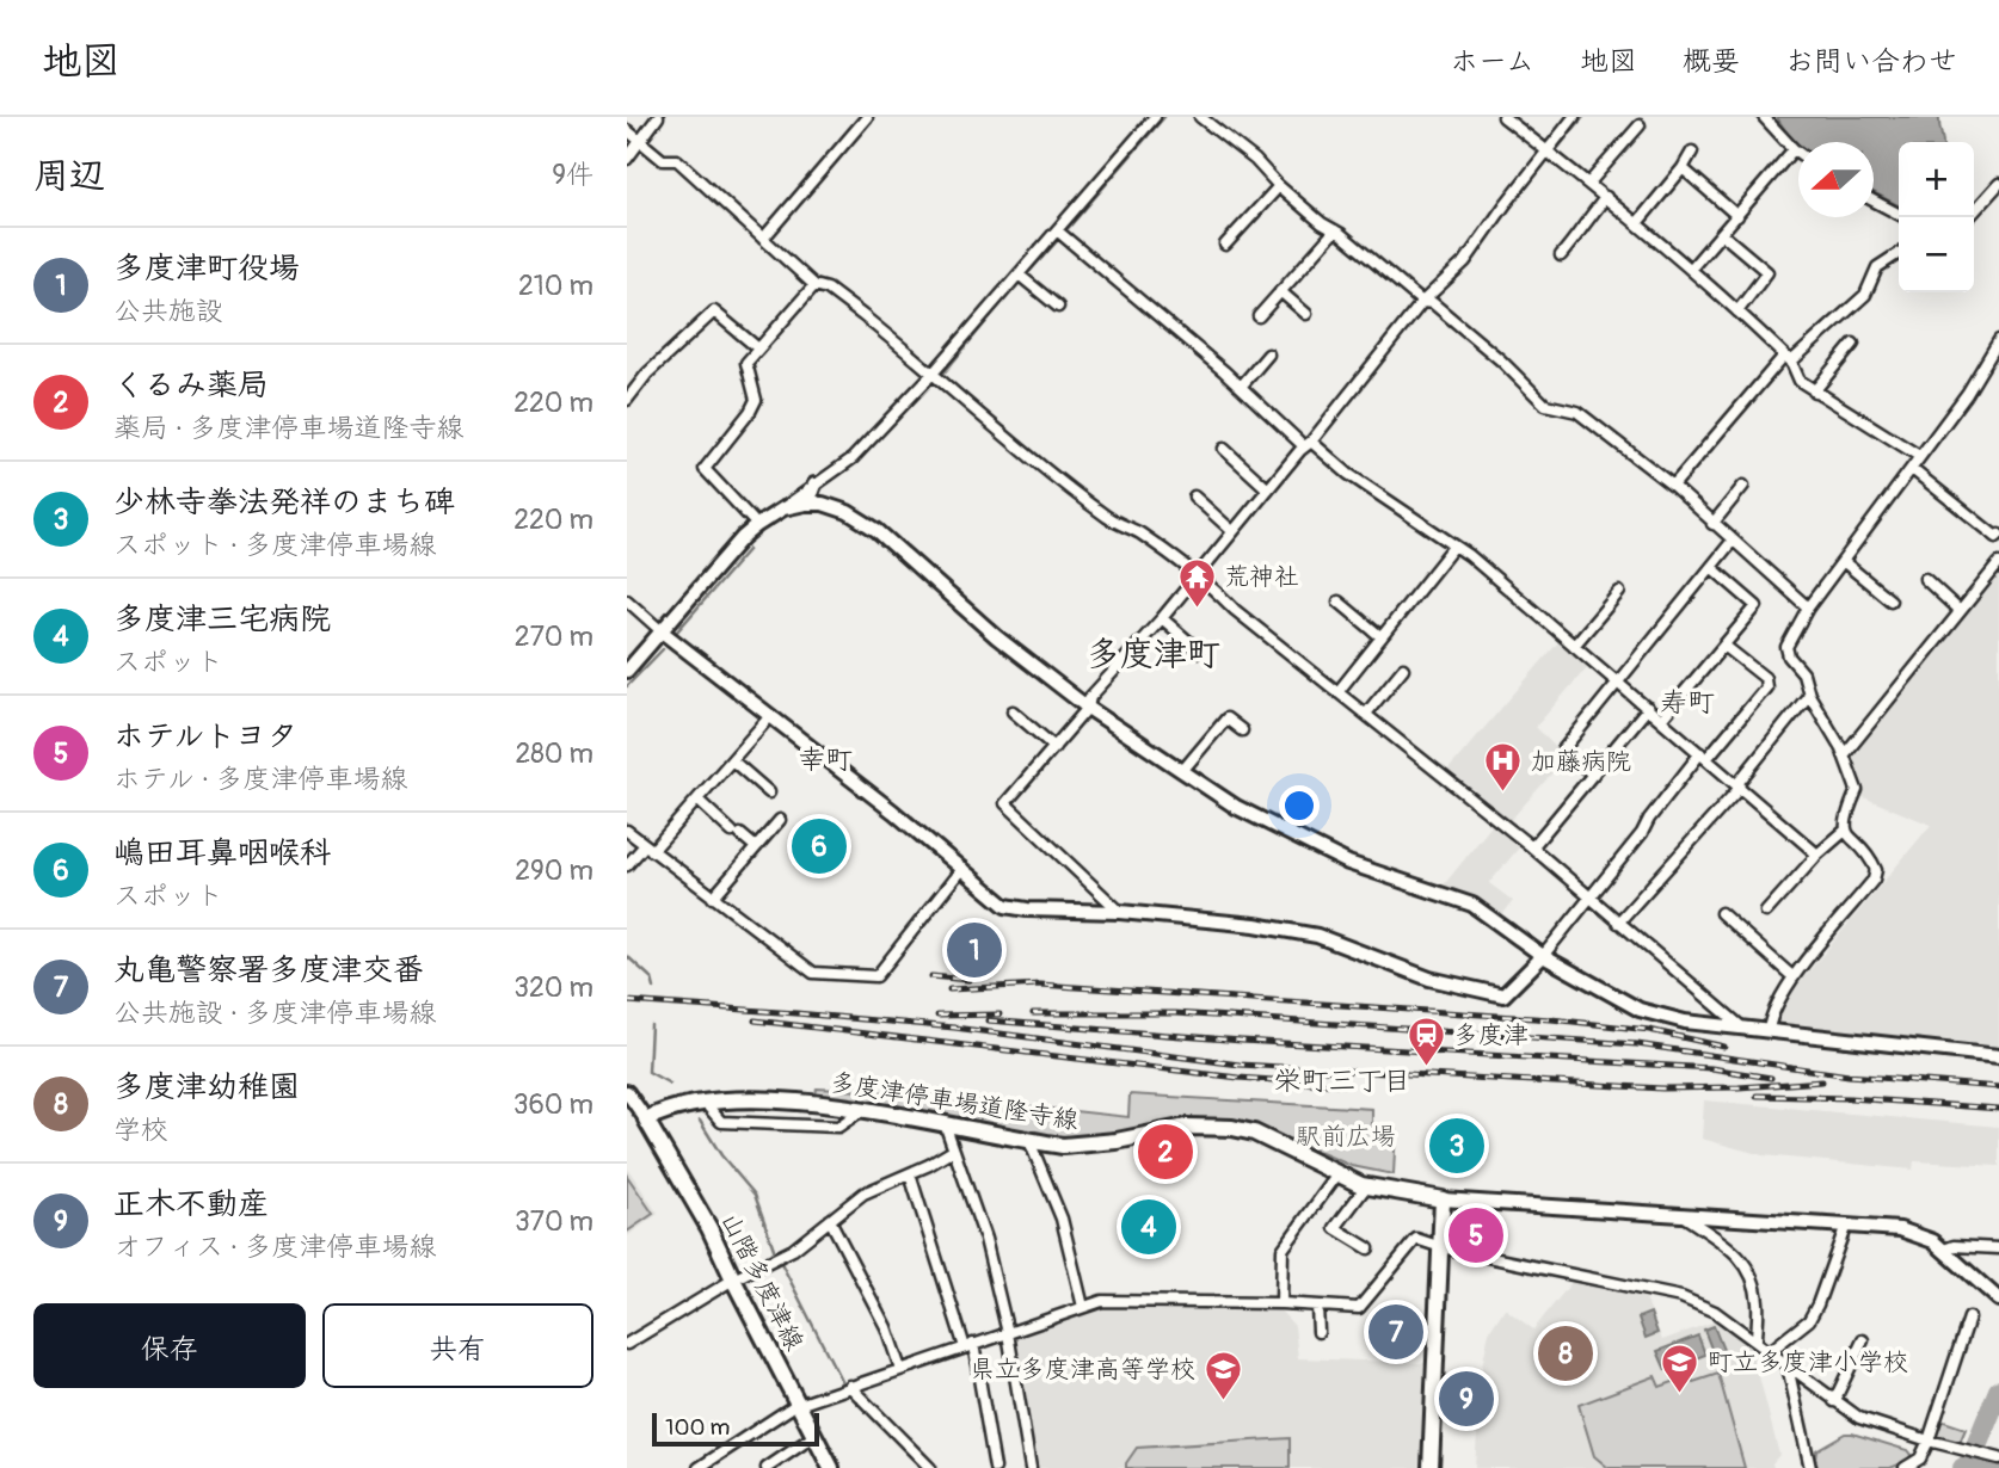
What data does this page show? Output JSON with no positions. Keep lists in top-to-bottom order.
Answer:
{
  "streets": {
    "main road": ["多度津停車場道隆寺線", "山階多度津線"]
  },
  "crossings": [
    ["多度津停車場道隆寺線", "山階多度津線"]
  ],
  "districts": [
    "多度津町",
    "寿町",
    "幸町",
    "栄町三丁目"
  ],
  "parks": ["駅前広場"],
  "places": {
    "temple": ["荒神社"],
    "hospital": ["加藤病院"],
    "station": ["多度津"],
    "school or university": ["町立多度津小学校", "県立多度津高等学校"]
  },
  "scale_bar": "100 m",
  "north": "left",
  "page": {
    "header": "地図",
    "nav": [
      "ホーム",
      "地図",
      "概要",
      "お問い合わせ"
    ],
    "heading": ["周辺", "9件"],
    "map_buttons": ["+", "−"],
    "list": [
      {
        "mark": "1",
        "name": "多度津町役場",
        "note": "公共施設",
        "value": "210 m"
      },
      {
        "mark": "2",
        "name": "くるみ薬局",
        "note": "薬局 · 多度津停車場道隆寺線",
        "value": "220 m"
      },
      {
        "mark": "3",
        "name": "少林寺拳法発祥のまち碑",
        "note": "スポット · 多度津停車場線",
        "value": "220 m"
      },
      {
        "mark": "4",
        "name": "多度津三宅病院",
        "note": "スポット",
        "value": "270 m"
      },
      {
        "mark": "5",
        "name": "ホテルトヨタ",
        "note": "ホテル · 多度津停車場線",
        "value": "280 m"
      },
      {
        "mark": "6",
        "name": "嶋田耳鼻咽喉科",
        "note": "スポット",
        "value": "290 m"
      },
      {
        "mark": "7",
        "name": "丸亀警察署多度津交番",
        "note": "公共施設 · 多度津停車場線",
        "value": "320 m"
      },
      {
        "mark": "8",
        "name": "多度津幼稚園",
        "note": "学校",
        "value": "360 m"
      },
      {
        "mark": "9",
        "name": "正木不動産",
        "note": "オフィス · 多度津停車場線",
        "value": "370 m"
      }
    ],
    "pins": [
      "6",
      "1",
      "3",
      "2",
      "4",
      "5",
      "7",
      "8",
      "9"
    ],
    "buttons": ["保存", "共有"],
    "scale": "100 m"
  }
}
